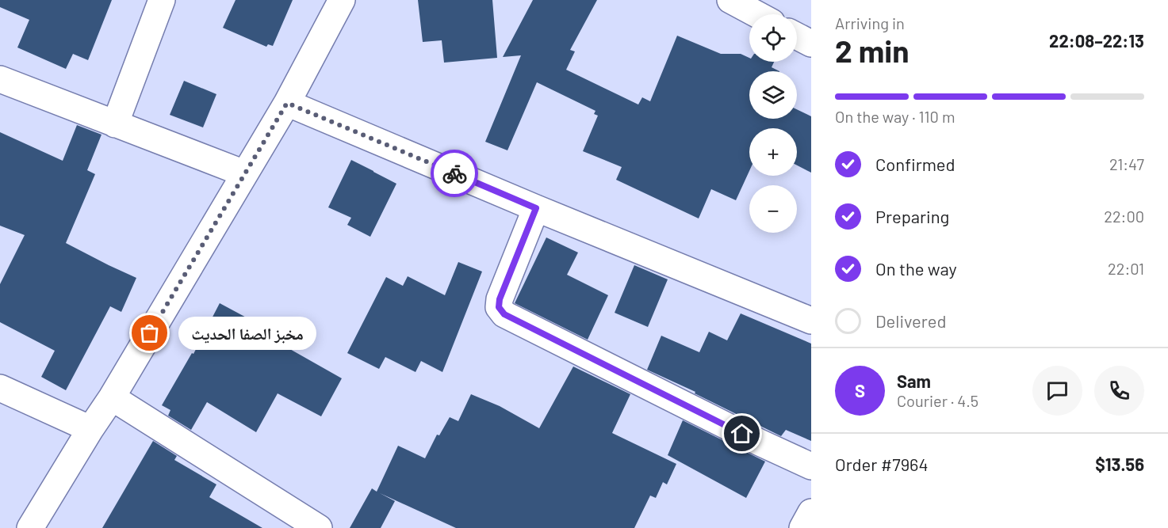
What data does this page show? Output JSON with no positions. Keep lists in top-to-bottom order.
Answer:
{
  "places": ["مخبز الصفا الحديث"],
  "page": {
    "heading": ["2 min", "Arriving in", "22:08–22:13"],
    "panel": [
      "Sam",
      "Courier · 4.5",
      "Order #7964",
      "$13.56"
    ],
    "map_buttons": ["+", "−"],
    "bar": "On the way · 110 m",
    "list": [
      ["Confirmed", "21:47"],
      ["Preparing", "22:00"],
      ["On the way", "22:01"],
      "Delivered"
    ],
    "bubble": "مخبز الصفا الحديث",
    "round": "S"
  }
}
